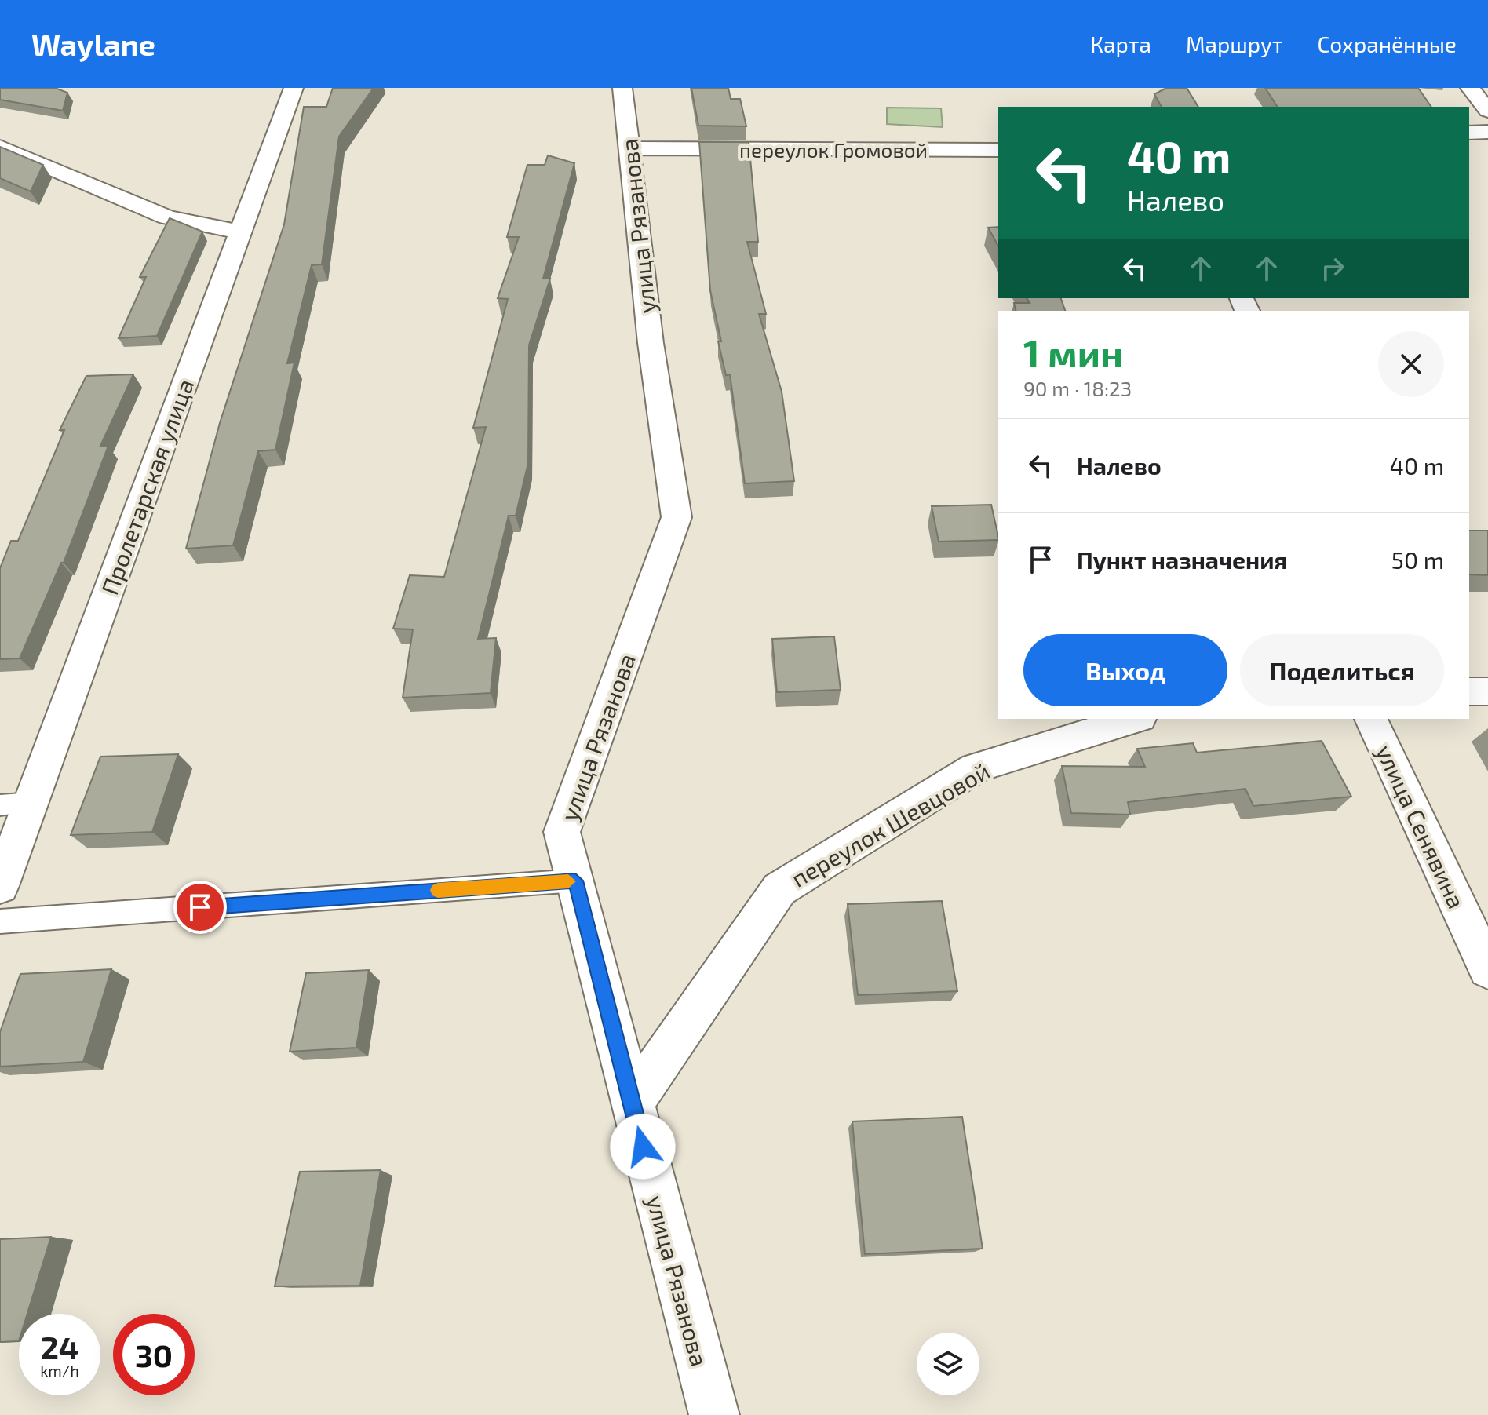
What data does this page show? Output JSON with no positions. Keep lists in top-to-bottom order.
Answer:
{
  "streets": {
    "street": [
      "переулок Громовой",
      "улица Рязанова",
      "Пролетарская улица",
      "переулок Шевцовой",
      "улица Сенявина"
    ]
  },
  "crossings": [
    ["переулок Громовой", "улица Рязанова"],
    ["улица Рязанова", "переулок Шевцовой"]
  ],
  "page": {
    "header": "Waylane",
    "nav": ["Карта", "Маршрут", "Сохранённые"],
    "turn": ["40 m", "Налево"],
    "heading": ["1 мин", "90 m · 18:23"],
    "list": [
      {
        "name": "Налево",
        "value": "40 m"
      },
      {
        "name": "Пункт назначения",
        "value": "50 m"
      }
    ],
    "buttons": ["Выход", "Поделиться"],
    "speed": "24 km/h",
    "limit": "30"
  }
}
